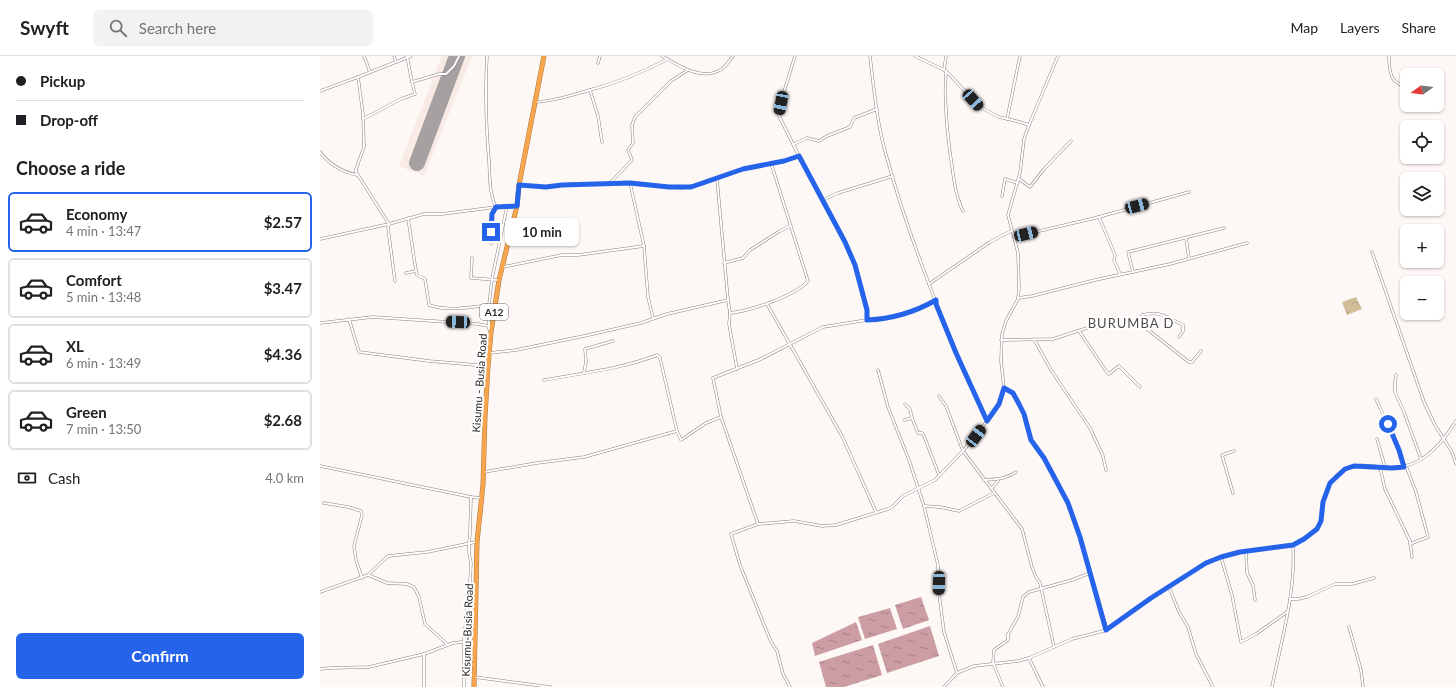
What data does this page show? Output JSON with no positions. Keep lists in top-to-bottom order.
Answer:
{
  "streets": {
    "highway": ["A12", "Kisumu - Busia Road", "Kisumu-Busia Road"]
  },
  "crossings": [
    ["Kisumu - Busia Road", "Kisumu-Busia Road"]
  ],
  "districts": ["BURUMBA D"],
  "north": "left",
  "page": {
    "header": "Swyft",
    "search": "Search here",
    "nav": ["Map", "Layers", "Share"],
    "banner": ["Pickup", "Drop-off"],
    "map_buttons": ["+", "−"],
    "heading": "Choose a ride",
    "list": [
      {
        "name": "Economy",
        "note": "4 min · 13:47",
        "value": "$2.57"
      },
      {
        "name": "Comfort",
        "note": "5 min · 13:48",
        "value": "$3.47"
      },
      {
        "name": "XL",
        "note": "6 min · 13:49",
        "value": "$4.36"
      },
      {
        "name": "Green",
        "note": "7 min · 13:50",
        "value": "$2.68"
      }
    ],
    "bubble": "10 min",
    "pay": ["Cash", "4.0 km"],
    "buttons": "Confirm"
  }
}
